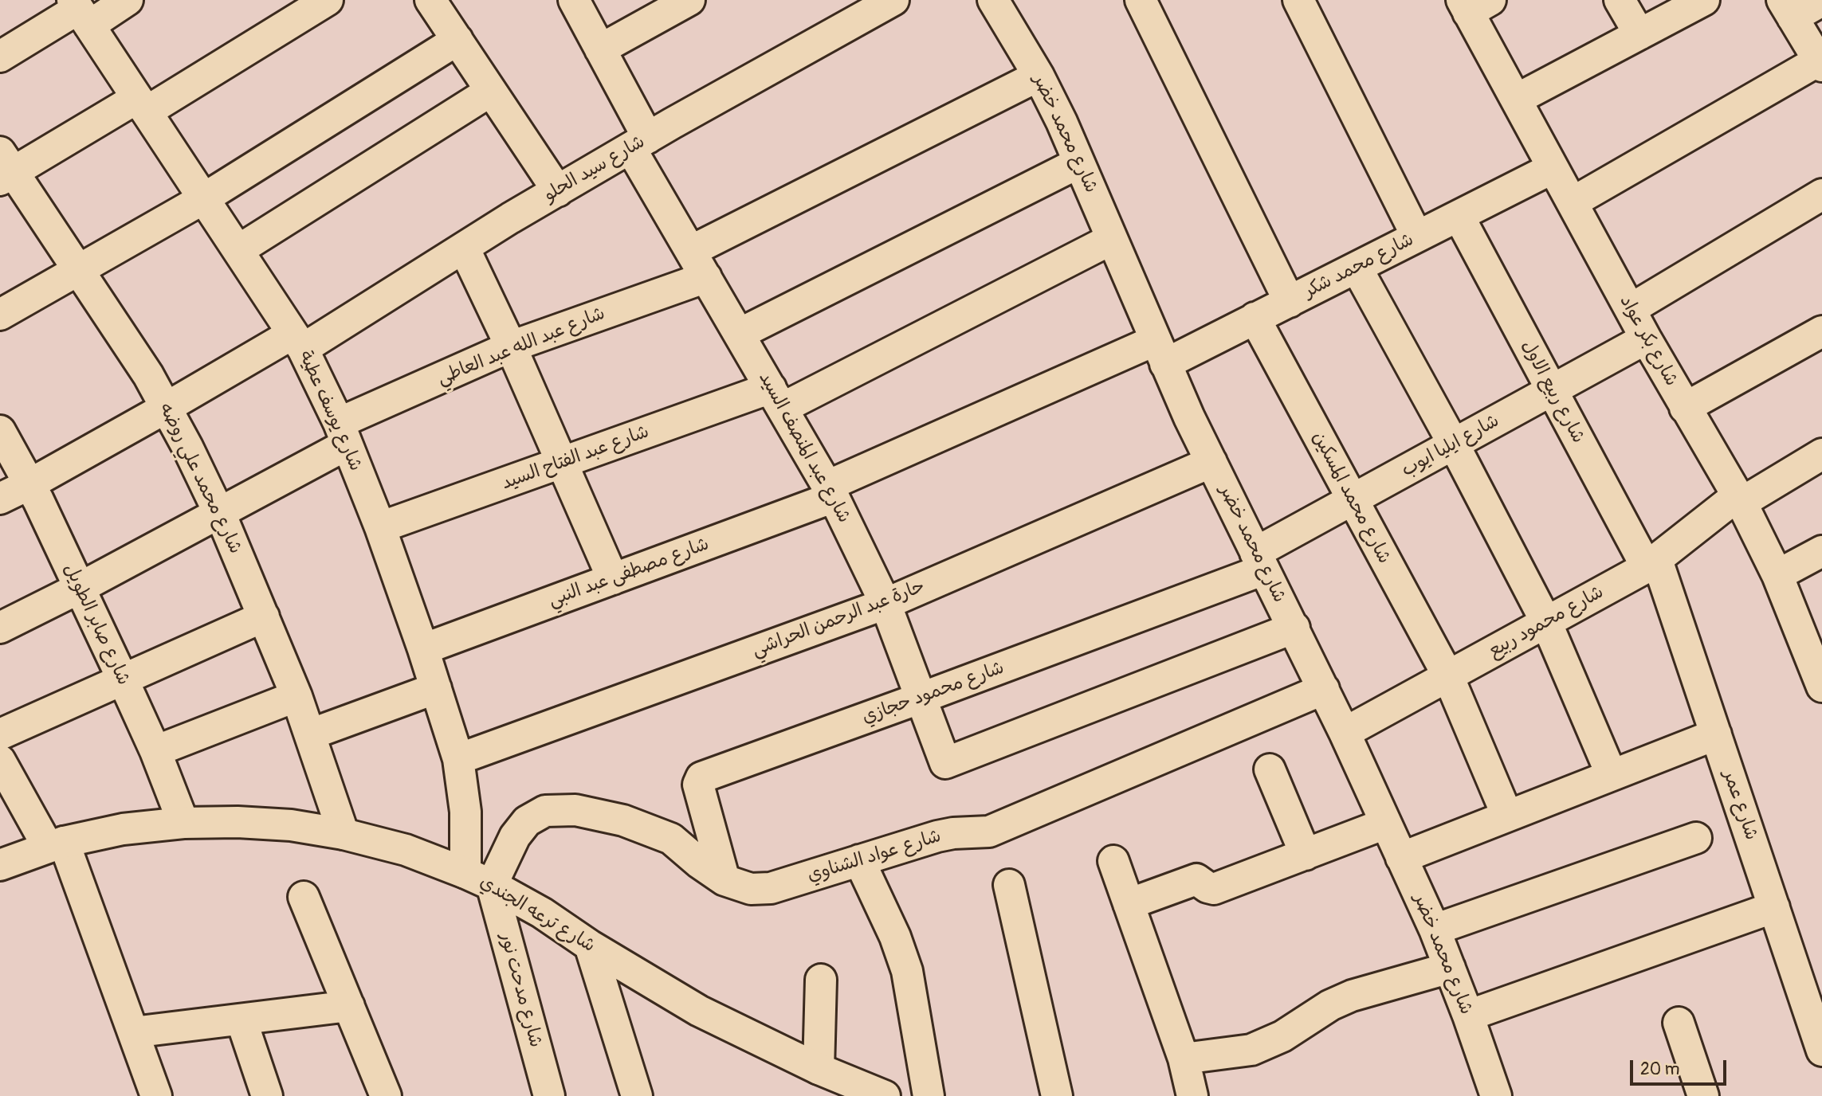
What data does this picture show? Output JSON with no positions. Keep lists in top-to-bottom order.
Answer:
{
  "streets": {
    "street": [
      "شارع محمد خضر",
      "شارع سيد الحلو",
      "شارع محمد شكر",
      "شارع بكر عواد",
      "شارع عبد الله عبد العاطي",
      "شارع ربيع الاول",
      "شارع يوسف عطية",
      "شارع ايليا ايوب",
      "شارع عبد المنصف السيد",
      "شارع عبد الفتاح السيد",
      "شارع محمد علي روضه",
      "شارع محمد المسكين",
      "شارع مصطفى عبد النبي",
      "حارة عبد الرحمن الحراشي",
      "شارع محمود ربيع",
      "شارع صابر الطويل",
      "شارع محمود حجازي",
      "شارع عمر",
      "شارع عواد الشناوي",
      "شارع ترعه الجندي",
      "شارع مدحت نور"
    ]
  },
  "crossings": [
    ["شارع محمد خضر", "شارع محمد شكر"],
    ["شارع محمد خضر", "شارع ايليا ايوب"],
    ["شارع محمد خضر", "شارع عبد المنصف السيد"],
    ["شارع محمد خضر", "شارع عبد الفتاح السيد"],
    ["شارع محمد خضر", "شارع مصطفى عبد النبي"],
    ["شارع محمد خضر", "حارة عبد الرحمن الحراشي"],
    ["شارع محمد خضر", "شارع محمود ربيع"],
    ["شارع محمد خضر", "شارع محمود حجازي"],
    ["شارع محمد خضر", "شارع عواد الشناوي"],
    ["شارع سيد الحلو", "شارع يوسف عطية"],
    ["شارع سيد الحلو", "شارع عبد المنصف السيد"],
    ["شارع سيد الحلو", "شارع محمد علي روضه"],
    ["شارع سيد الحلو", "شارع صابر الطويل"],
    ["شارع محمد شكر", "شارع بكر عواد"],
    ["شارع محمد شكر", "شارع ربيع الاول"],
    ["شارع محمد شكر", "شارع محمد المسكين"],
    ["شارع محمد شكر", "شارع مصطفى عبد النبي"],
    ["شارع بكر عواد", "شارع ايليا ايوب"],
    ["شارع بكر عواد", "شارع محمود ربيع"],
    ["شارع عبد الله عبد العاطي", "شارع يوسف عطية"],
    ["شارع عبد الله عبد العاطي", "شارع عبد المنصف السيد"],
    ["شارع عبد الله عبد العاطي", "شارع محمد علي روضه"],
    ["شارع عبد الله عبد العاطي", "شارع صابر الطويل"],
    ["شارع ربيع الاول", "شارع ايليا ايوب"],
    ["شارع ربيع الاول", "شارع محمود ربيع"],
    ["شارع ربيع الاول", "شارع عمر"],
    ["شارع يوسف عطية", "شارع عبد الفتاح السيد"],
    ["شارع يوسف عطية", "شارع مصطفى عبد النبي"],
    ["شارع يوسف عطية", "حارة عبد الرحمن الحراشي"],
    ["شارع يوسف عطية", "شارع عواد الشناوي"],
    ["شارع يوسف عطية", "شارع ترعه الجندي"],
    ["شارع يوسف عطية", "شارع مدحت نور"],
    ["شارع ايليا ايوب", "شارع محمد المسكين"],
    ["شارع ايليا ايوب", "شارع محمود حجازي"],
    ["شارع عبد المنصف السيد", "شارع عبد الفتاح السيد"],
    ["شارع عبد المنصف السيد", "شارع مصطفى عبد النبي"],
    ["شارع عبد المنصف السيد", "حارة عبد الرحمن الحراشي"],
    ["شارع عبد المنصف السيد", "شارع محمود حجازي"],
    ["شارع محمد علي روضه", "شارع ترعه الجندي"],
    ["شارع محمد المسكين", "شارع محمود ربيع"],
    ["شارع محمود ربيع", "شارع عمر"],
    ["شارع صابر الطويل", "شارع ترعه الجندي"],
    ["شارع محمود حجازي", "شارع عواد الشناوي"],
    ["شارع عواد الشناوي", "شارع ترعه الجندي"],
    ["شارع عواد الشناوي", "شارع مدحت نور"],
    ["شارع ترعه الجندي", "شارع مدحت نور"]
  ],
  "scale_bar": "20 m"
}
